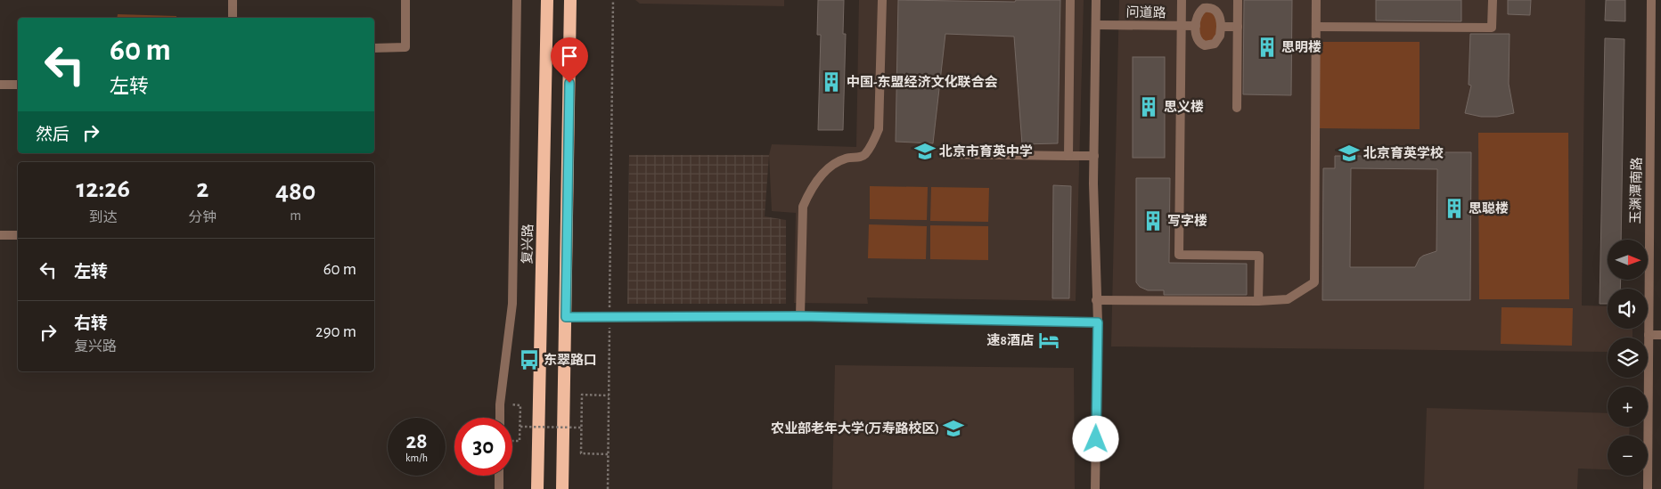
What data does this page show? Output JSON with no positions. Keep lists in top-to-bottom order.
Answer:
{
  "streets": {
    "highway": ["复兴路"],
    "street": ["问道路", "玉渊潭南路"]
  },
  "places": {
    "building": [
      "思明楼",
      "中国-东盟经济文化联合会",
      "思义楼",
      "思聪楼",
      "写字楼"
    ],
    "school or university": ["北京市育英中学", "北京育英学校", "农业部老年大学(万寿路校区)"],
    "hotel": ["速8酒店"],
    "bus stop": ["东翠路口"]
  },
  "north": "right",
  "page": {
    "turn": ["60 m", "左转"],
    "then": "然后",
    "eta": [
      "12:26",
      "到达",
      "2",
      "分钟",
      "480",
      "m"
    ],
    "list": [
      {
        "name": "左转",
        "value": "60 m"
      },
      {
        "name": "右转",
        "note": "复兴路",
        "value": "290 m"
      }
    ],
    "map_buttons": ["+", "−"],
    "speed": "28 km/h",
    "limit": "30"
  }
}
